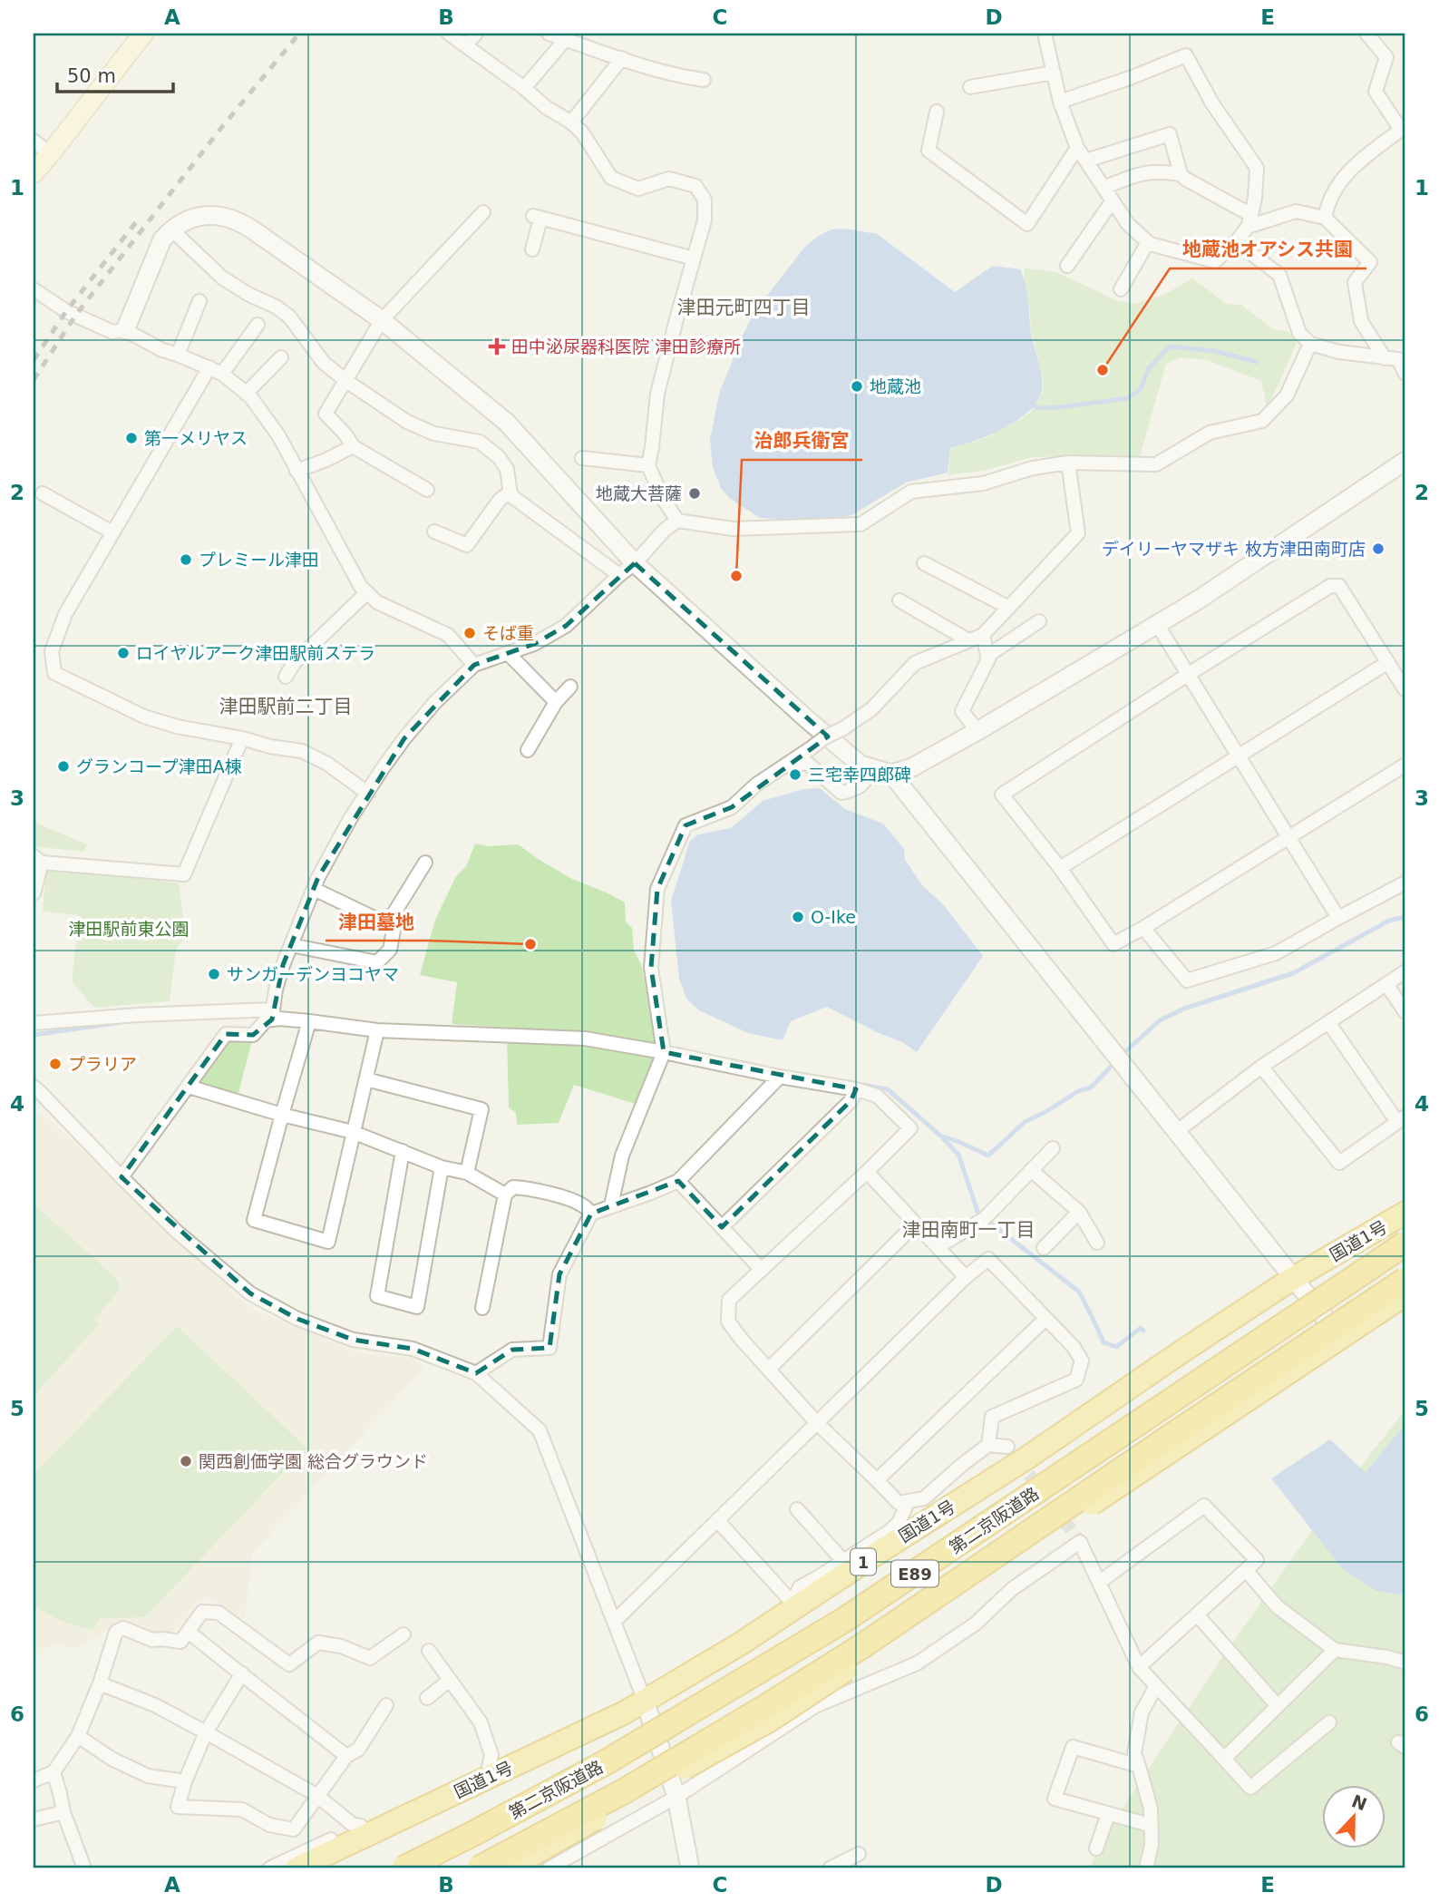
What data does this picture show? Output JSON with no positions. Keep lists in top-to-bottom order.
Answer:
{
  "streets": {
    "highway": [
      "国道1号",
      "第二京阪道路",
      "1",
      "E89"
    ]
  },
  "districts": ["津田元町四丁目", "津田駅前二丁目", "津田南町一丁目"],
  "parks": ["津田駅前東公園"],
  "places": {
    "health": ["田中泌尿器科医院 津田診療所"],
    "other": [
      "地蔵池オアシス共園",
      "地蔵池",
      "第一メリヤス",
      "地蔵大菩薩",
      "デイリーヤマザキ 枚方津田南町店",
      "プレミール津田",
      "治郎兵衛宮",
      "そば重",
      "ロイヤルアーク津田駅前ステラ",
      "グランコープ津田A棟",
      "三宅幸四郎碑",
      "O-Ike",
      "津田墓地",
      "サンガーデンヨコヤマ",
      "プラリア",
      "関西創価学園 総合グラウンド"
    ]
  },
  "scale_bar": "50 m",
  "north": "top",
  "grid": {
    "columns": [
      "A",
      "B",
      "C",
      "D",
      "E"
    ],
    "rows": [
      "1",
      "2",
      "3",
      "4",
      "5",
      "6"
    ]
  }
}
